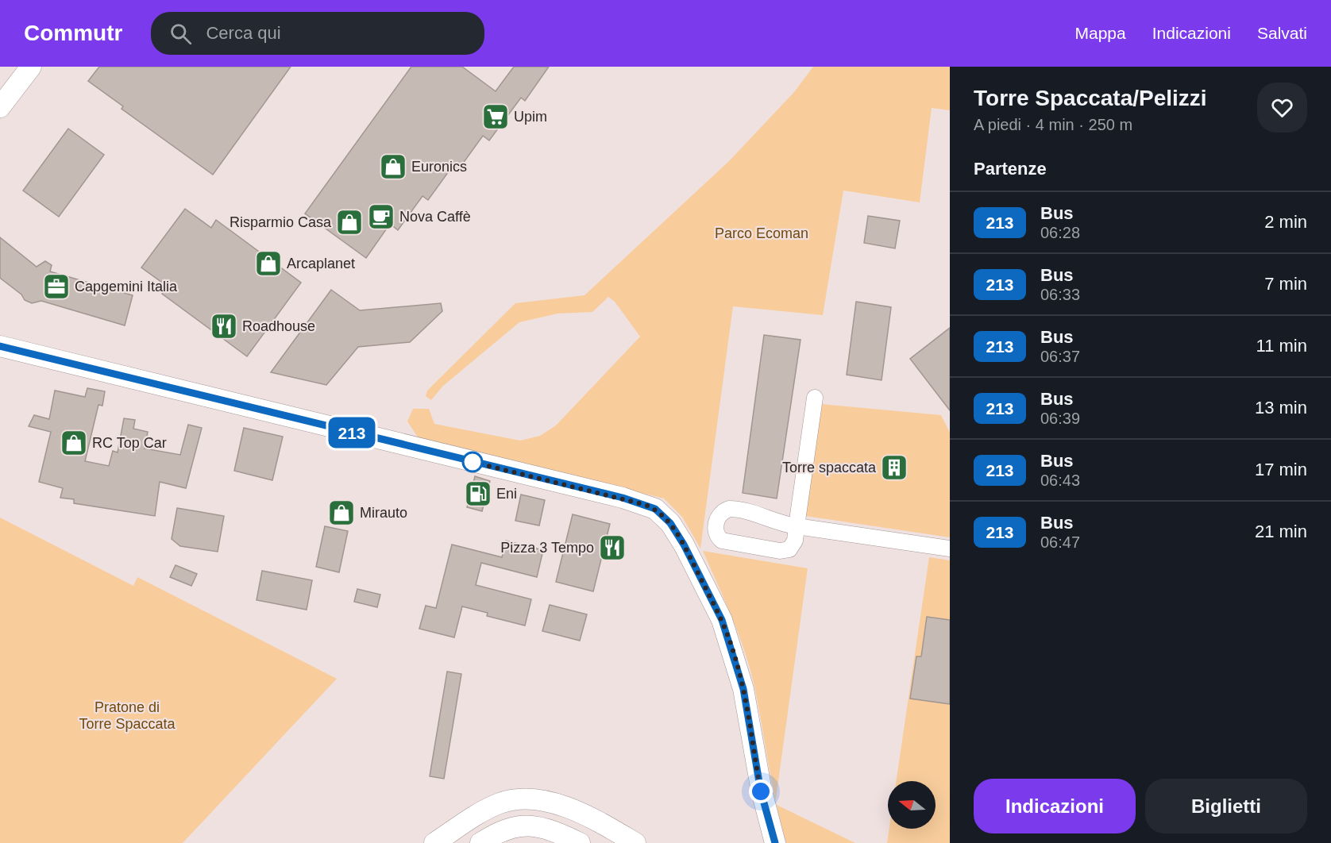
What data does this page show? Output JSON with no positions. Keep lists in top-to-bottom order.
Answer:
{
  "parks": ["Parco Ecoman", "Pratone di Torre Spaccata"],
  "places": {
    "supermarket": ["Upim"],
    "shop": [
      "Euronics",
      "Risparmio Casa",
      "Arcaplanet",
      "RC Top Car",
      "Mirauto"
    ],
    "cafe": ["Nova Caffè"],
    "office": ["Capgemini Italia"],
    "restaurant": ["Roadhouse", "Pizza 3 Tempo"],
    "building": ["Torre spaccata"],
    "fuel station": ["Eni"]
  },
  "lines": ["bus line 213"],
  "north": "left",
  "page": {
    "header": "Commutr",
    "search": "Cerca qui",
    "nav": ["Mappa", "Indicazioni", "Salvati"],
    "on_map": "213",
    "heading": [
      ["Torre Spaccata/Pelizzi", "A piedi · 4 min · 250 m"],
      "Partenze"
    ],
    "list": [
      {
        "mark": "213",
        "name": "Bus",
        "note": "06:28",
        "value": "2 min"
      },
      {
        "mark": "213",
        "name": "Bus",
        "note": "06:33",
        "value": "7 min"
      },
      {
        "mark": "213",
        "name": "Bus",
        "note": "06:37",
        "value": "11 min"
      },
      {
        "mark": "213",
        "name": "Bus",
        "note": "06:39",
        "value": "13 min"
      },
      {
        "mark": "213",
        "name": "Bus",
        "note": "06:43",
        "value": "17 min"
      },
      {
        "mark": "213",
        "name": "Bus",
        "note": "06:47",
        "value": "21 min"
      }
    ],
    "buttons": ["Indicazioni", "Biglietti"]
  }
}
